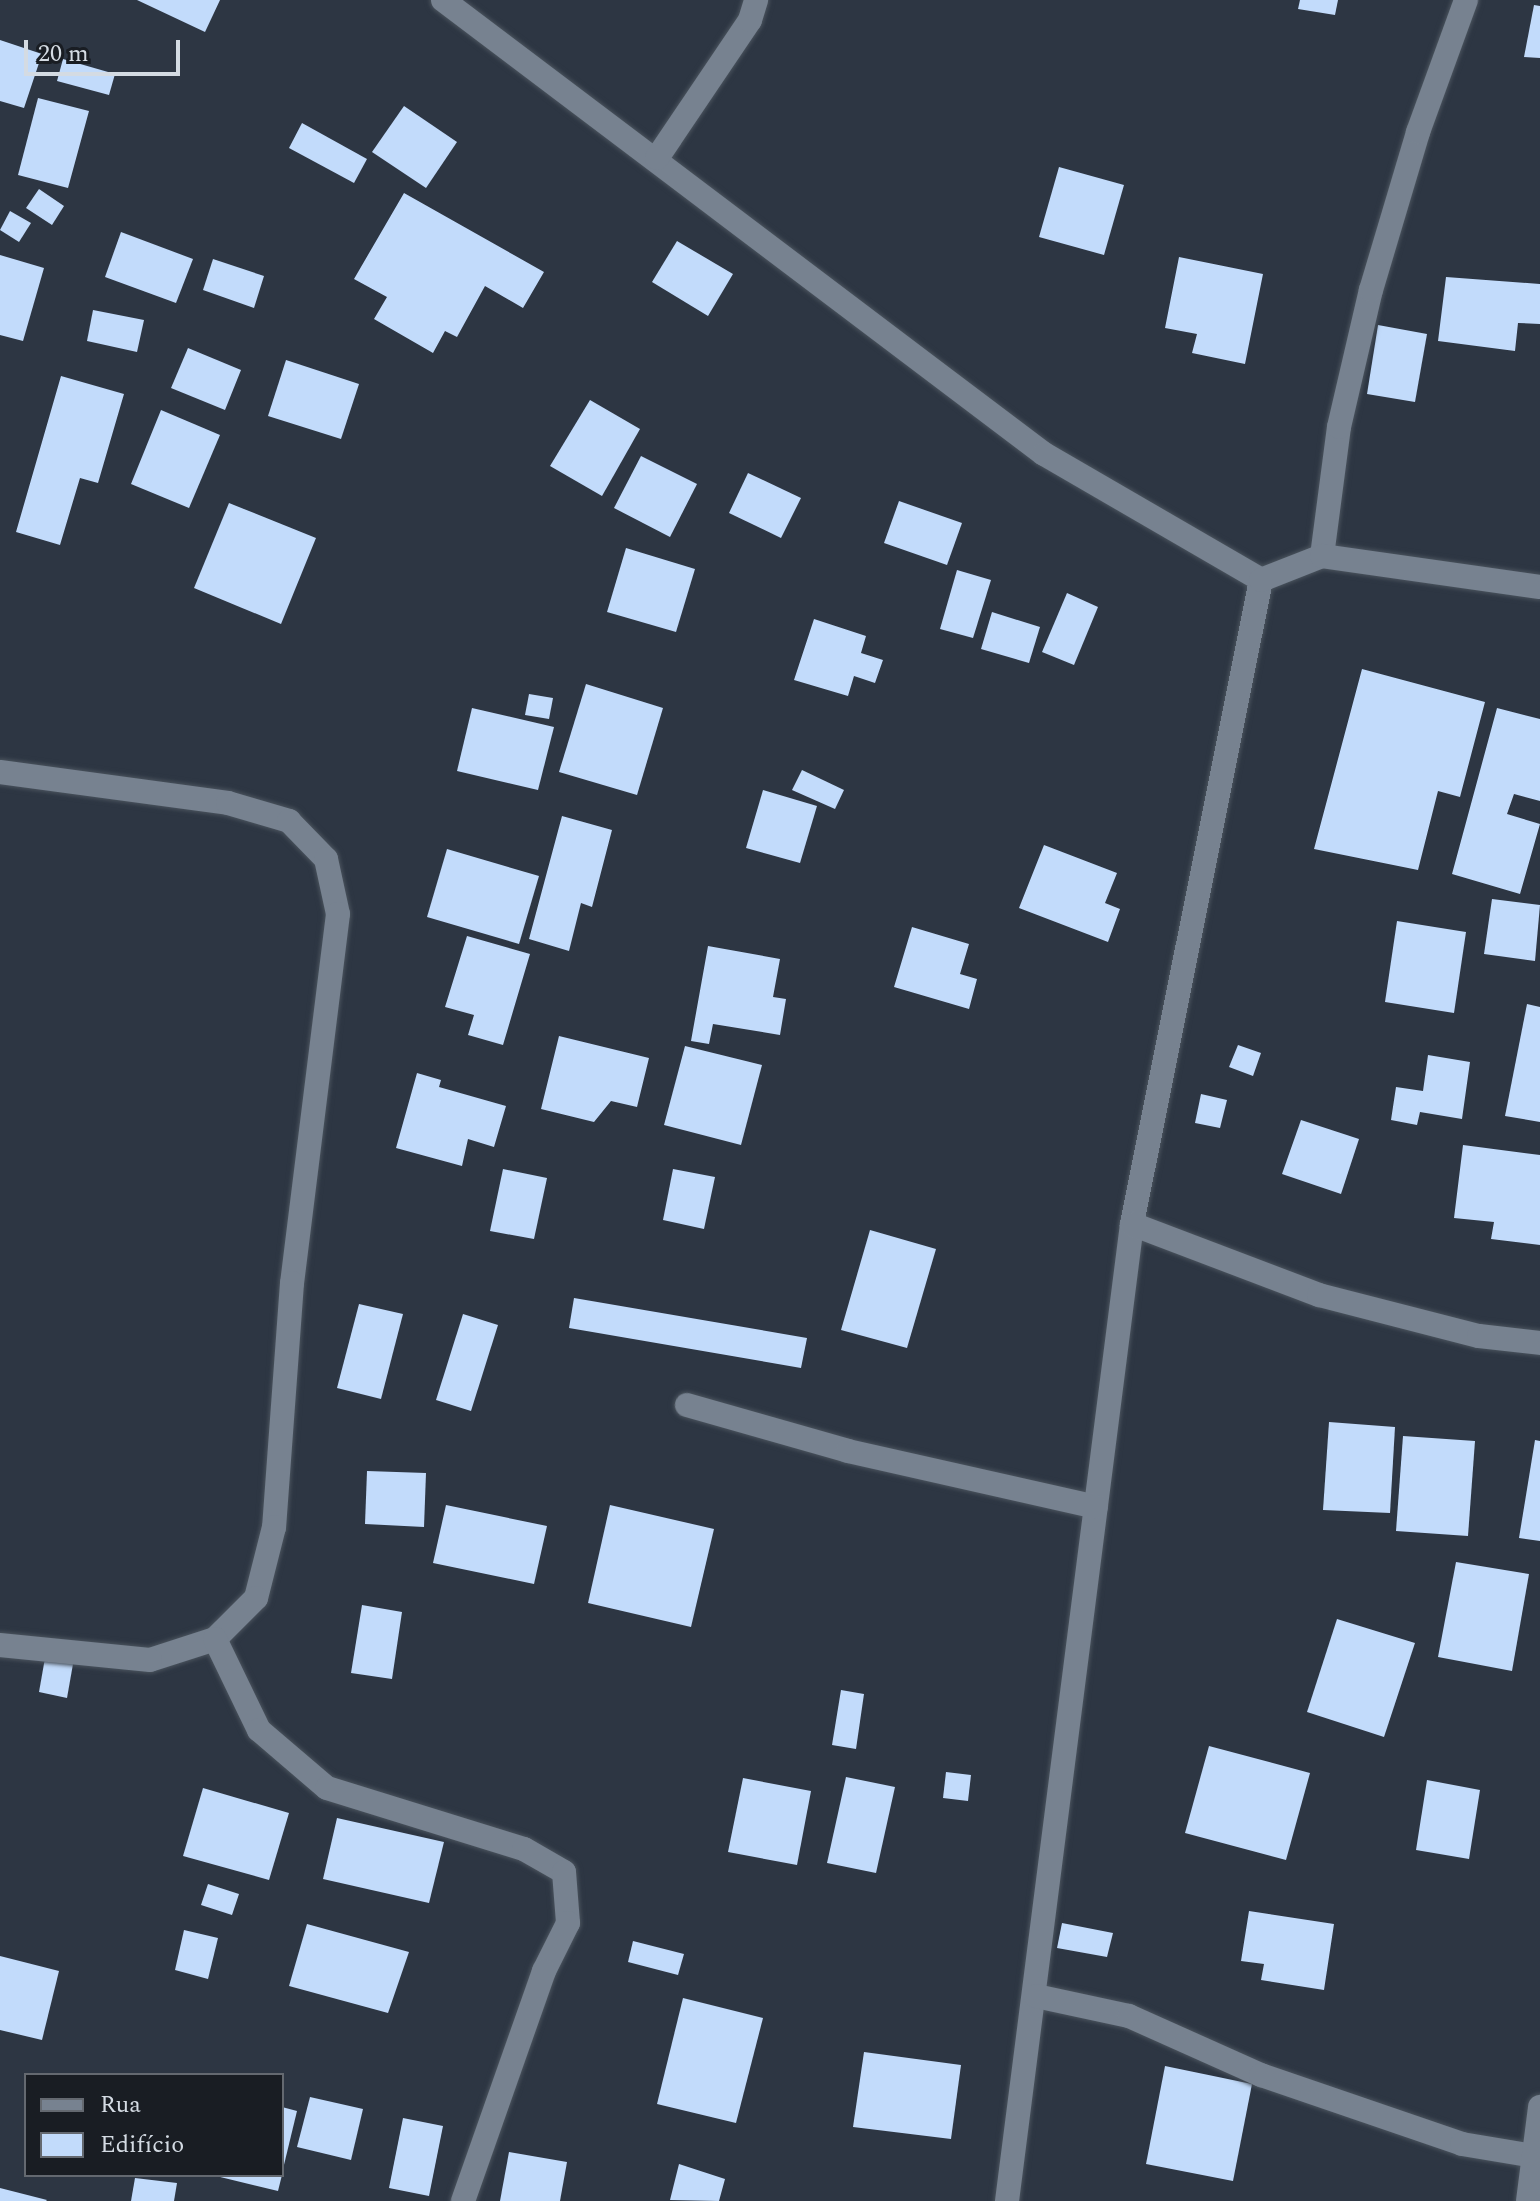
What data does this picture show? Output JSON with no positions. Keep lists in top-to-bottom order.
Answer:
{
  "legend": ["Rua", "Edifício"],
  "scale_bar": "20 m"
}
